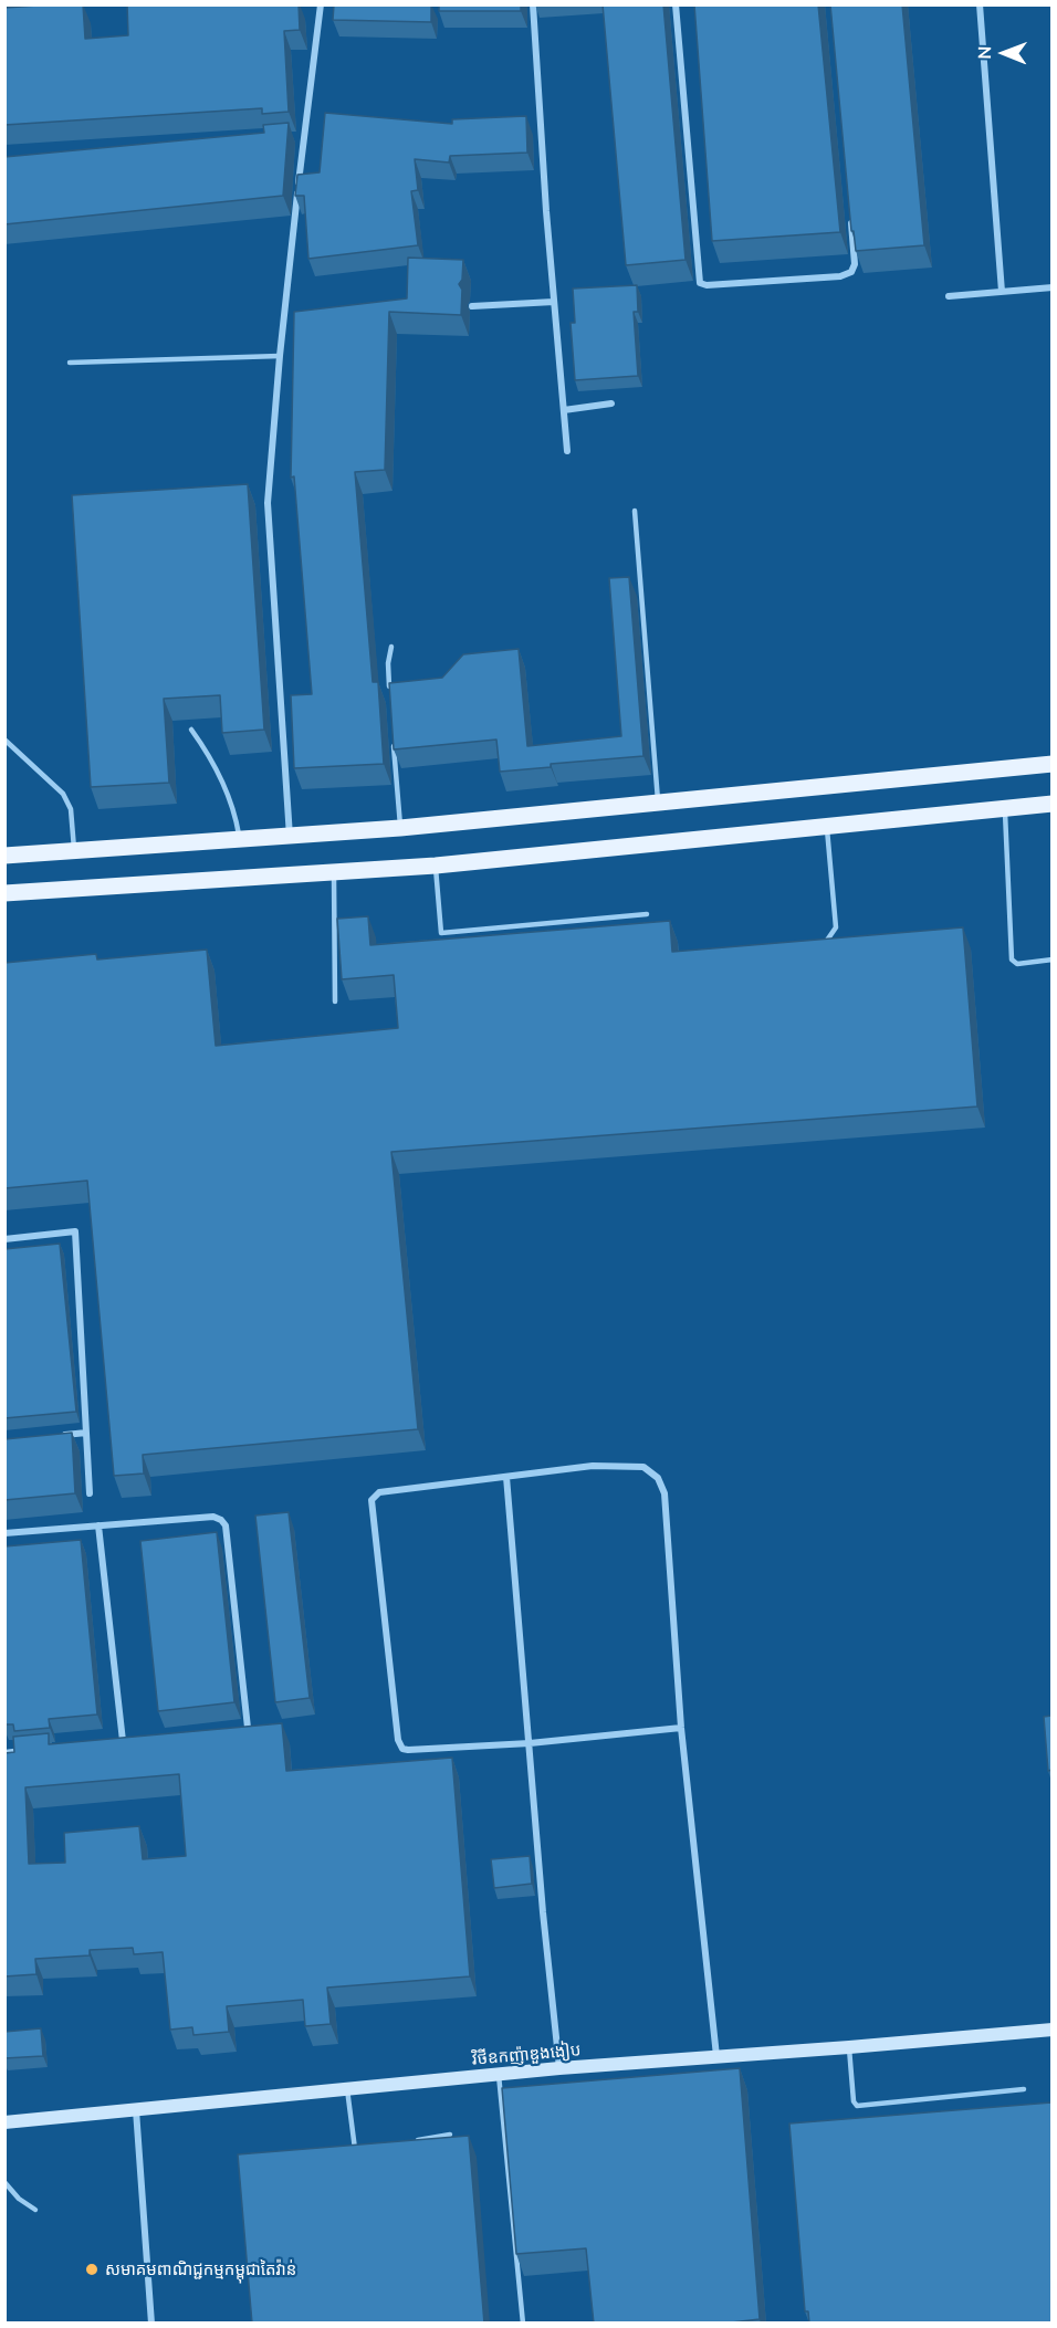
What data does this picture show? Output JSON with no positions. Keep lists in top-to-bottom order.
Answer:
{
  "streets": {
    "street": ["វិថីឧកញ៉ាឌួងងៀប"]
  },
  "places": ["សមាគមពាណិជ្ជកម្មកម្ពុជាតៃវ៉ាន់"],
  "north": "left"
}
